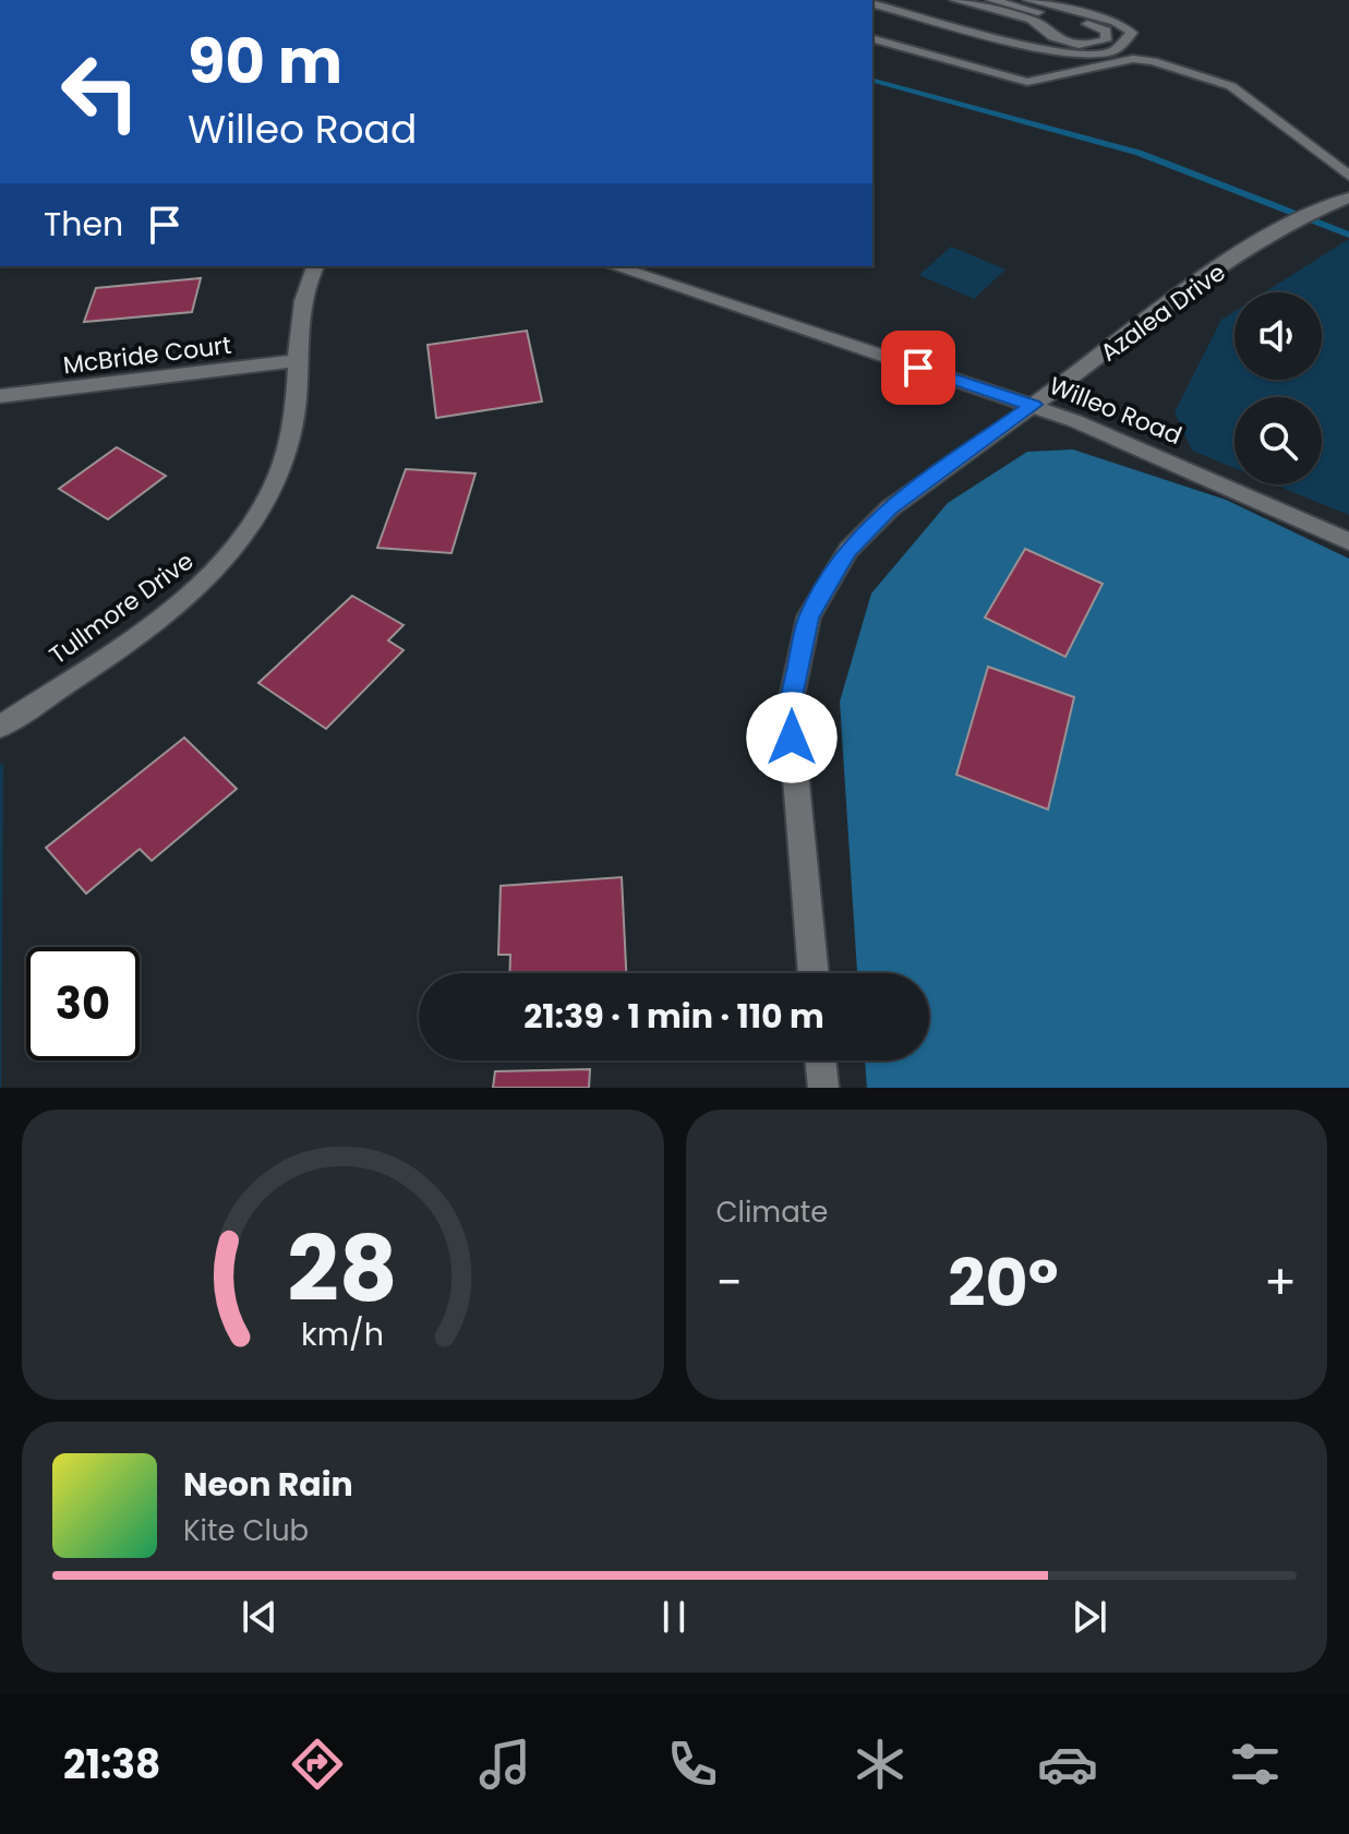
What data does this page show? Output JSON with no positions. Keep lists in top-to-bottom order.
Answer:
{
  "streets": {
    "street": [
      "Azalea Drive",
      "McBride Court",
      "Willeo Road",
      "Tullmore Drive"
    ]
  },
  "crossings": [
    ["Azalea Drive", "Willeo Road"],
    ["McBride Court", "Tullmore Drive"]
  ],
  "page": {
    "turn": ["90 m", "Willeo Road"],
    "then": "Then",
    "limit": "30",
    "trip": "21:39 · 1 min · 110 m",
    "tile": "Climate",
    "heat": ["−", "20°", "+"],
    "song": ["Neon Rain", "Kite Club"],
    "tabs": "21:38",
    "gauge": ["28", "km/h"]
  }
}
